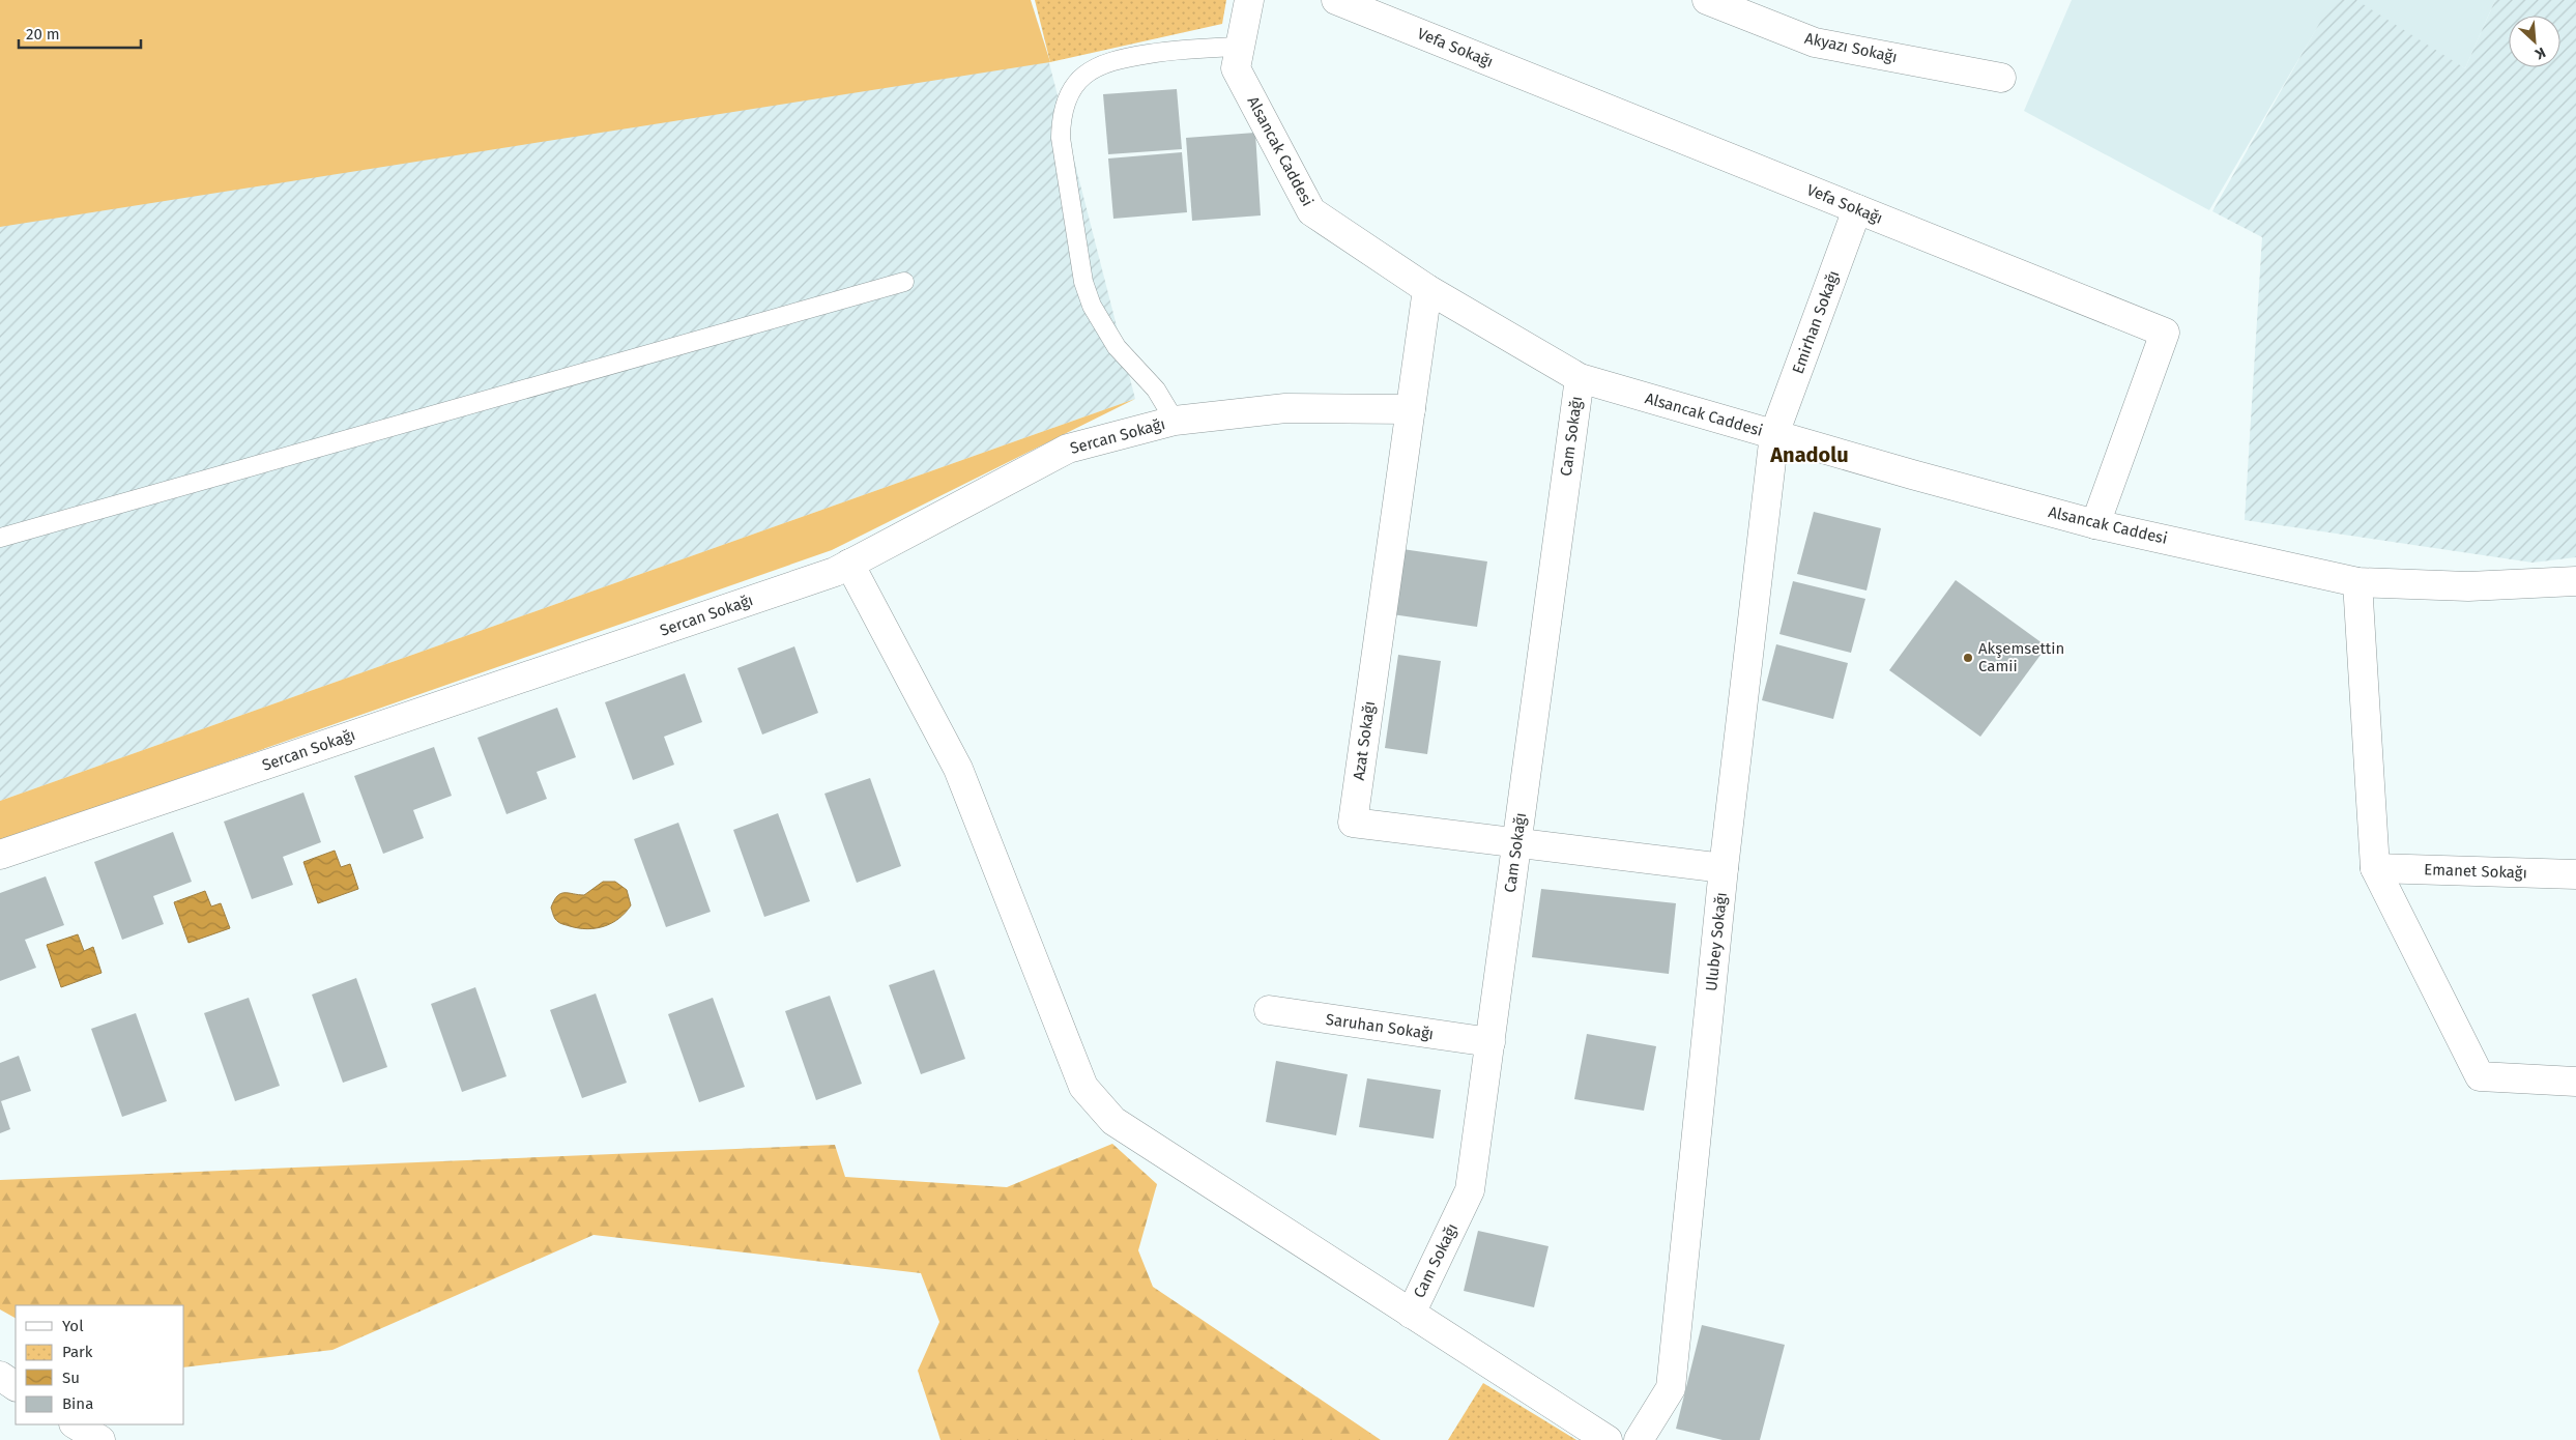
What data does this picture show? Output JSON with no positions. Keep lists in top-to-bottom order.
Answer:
{
  "streets": {
    "street": [
      "Vefa Sokağı",
      "Akyazı Sokağı",
      "Alsancak Caddesi",
      "Emirhan Sokağı",
      "Sercan Sokağı",
      "Cam Sokağı",
      "Azat Sokağı",
      "Emanet Sokağı",
      "Ulubey Sokağı",
      "Saruhan Sokağı"
    ]
  },
  "crossings": [
    ["Vefa Sokağı", "Alsancak Caddesi"],
    ["Vefa Sokağı", "Emirhan Sokağı"],
    ["Alsancak Caddesi", "Emirhan Sokağı"],
    ["Alsancak Caddesi", "Cam Sokağı"],
    ["Alsancak Caddesi", "Azat Sokağı"],
    ["Alsancak Caddesi", "Ulubey Sokağı"],
    ["Emirhan Sokağı", "Ulubey Sokağı"],
    ["Sercan Sokağı", "Azat Sokağı"],
    ["Cam Sokağı", "Azat Sokağı"],
    ["Cam Sokağı", "Saruhan Sokağı"],
    ["Azat Sokağı", "Ulubey Sokağı"]
  ],
  "districts": ["Anadolu"],
  "places": ["Akşemsettin Camii"],
  "legend": [
    "Yol",
    "Park",
    "Su",
    "Bina"
  ],
  "scale_bar": "20 m",
  "north": "bottom right"
}
